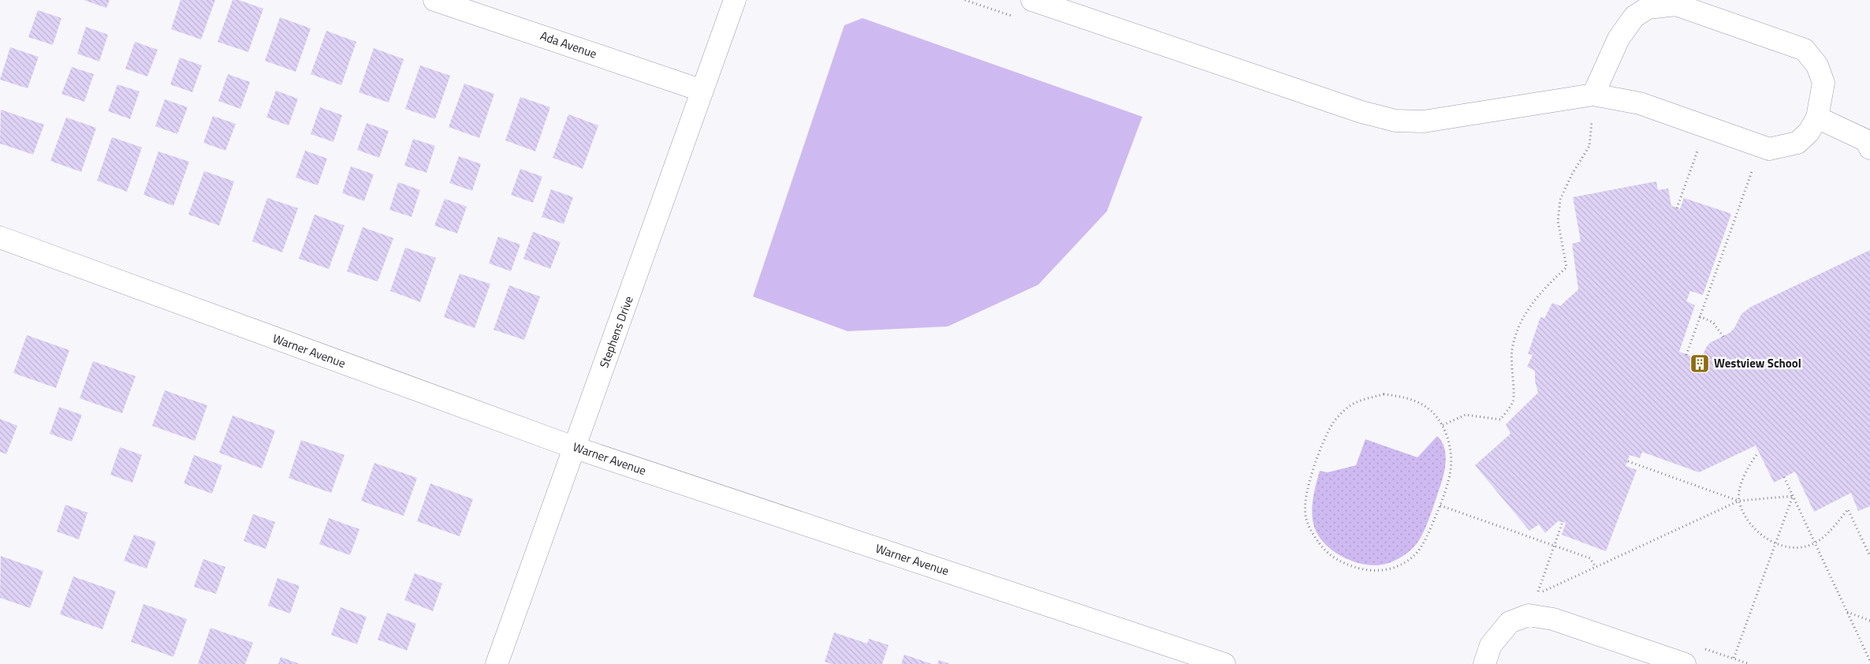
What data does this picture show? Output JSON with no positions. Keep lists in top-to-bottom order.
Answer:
{
  "streets": {
    "street": ["Ada Avenue", "Stephens Drive", "Warner Avenue"]
  },
  "crossings": [
    ["Ada Avenue", "Stephens Drive"],
    ["Stephens Drive", "Warner Avenue"]
  ],
  "places": {
    "building": ["Westview School"]
  }
}
